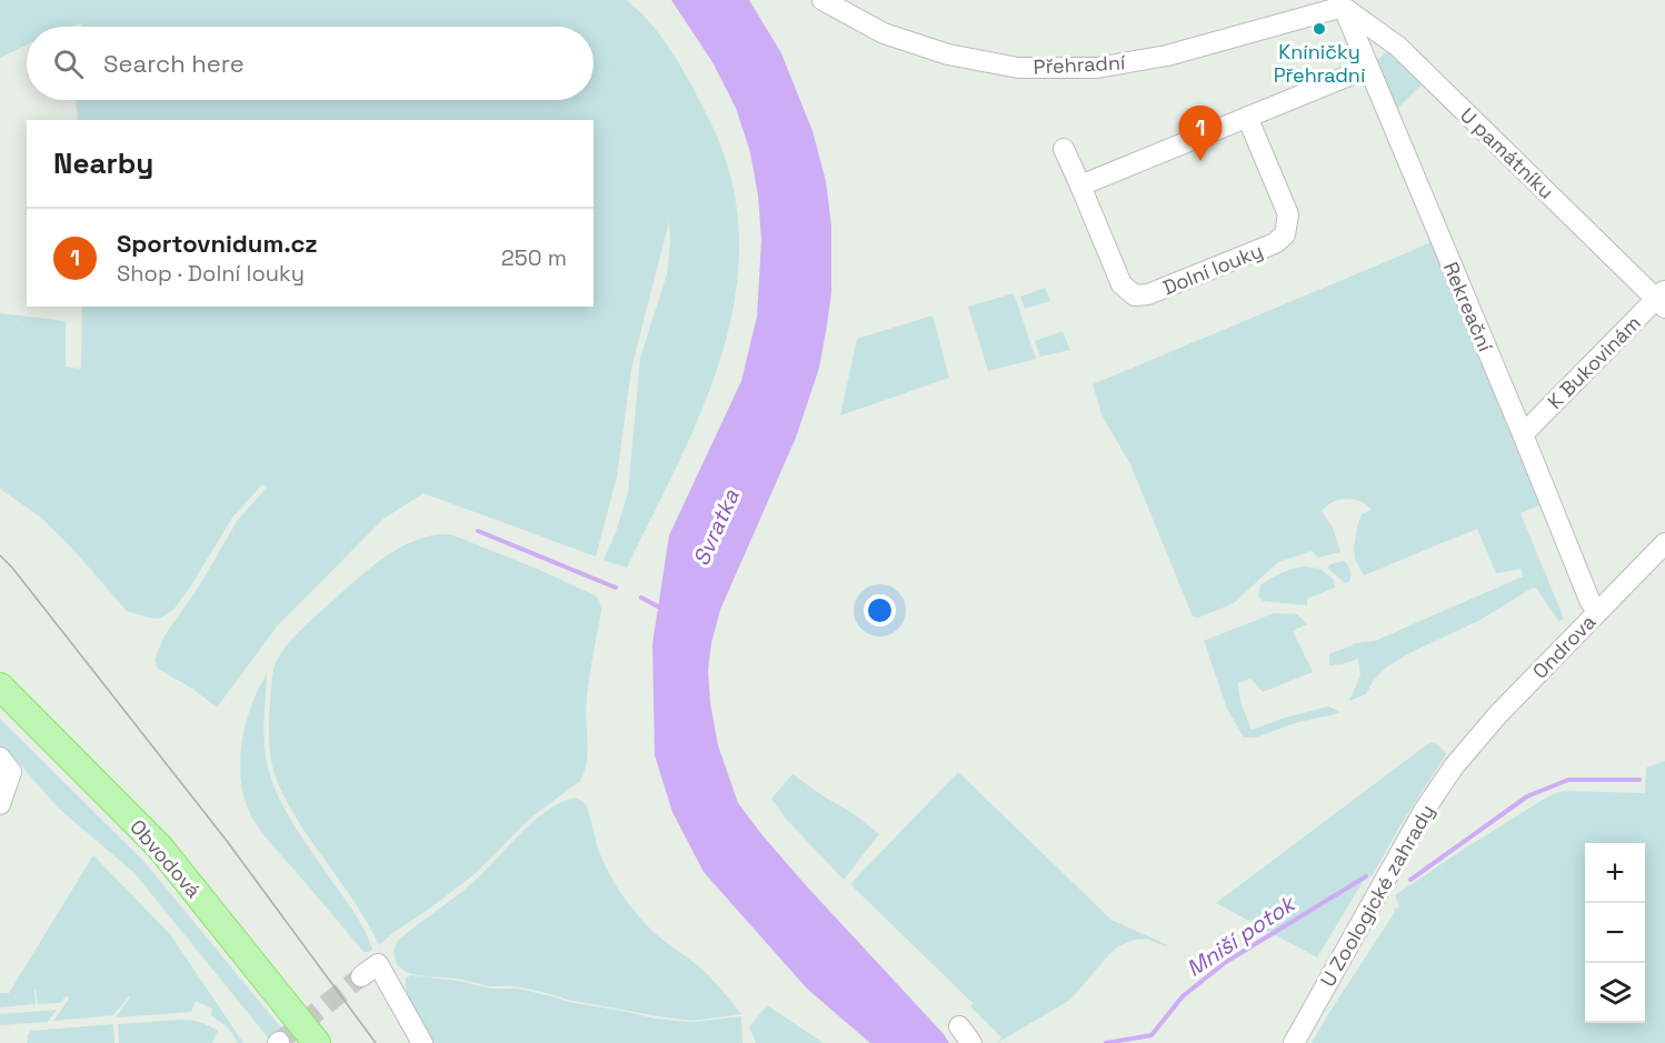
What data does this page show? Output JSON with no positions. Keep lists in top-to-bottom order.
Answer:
{
  "streets": {
    "main road": ["Obvodová"],
    "street": [
      "Přehradní",
      "U památníku",
      "Dolní louky",
      "Rekreační",
      "K Bukovinám",
      "Ondrova",
      "U Zoologické zahrady"
    ]
  },
  "crossings": [
    ["Přehradní", "U památníku"],
    ["Přehradní", "Rekreační"],
    ["U památníku", "Rekreační"],
    ["U památníku", "K Bukovinám"],
    ["Rekreační", "K Bukovinám"],
    ["Rekreační", "Ondrova"],
    ["Ondrova", "U Zoologické zahrady"]
  ],
  "water": ["Svratka", "Mniší potok"],
  "places": ["Kníničky Přehradní"],
  "page": {
    "search": "Search here",
    "pins": "1",
    "heading": "Nearby",
    "list": [
      {
        "mark": "1",
        "name": "Sportovnidum.cz",
        "note": "Shop · Dolní louky",
        "value": "250 m"
      }
    ],
    "map_buttons": ["+", "−"]
  }
}
